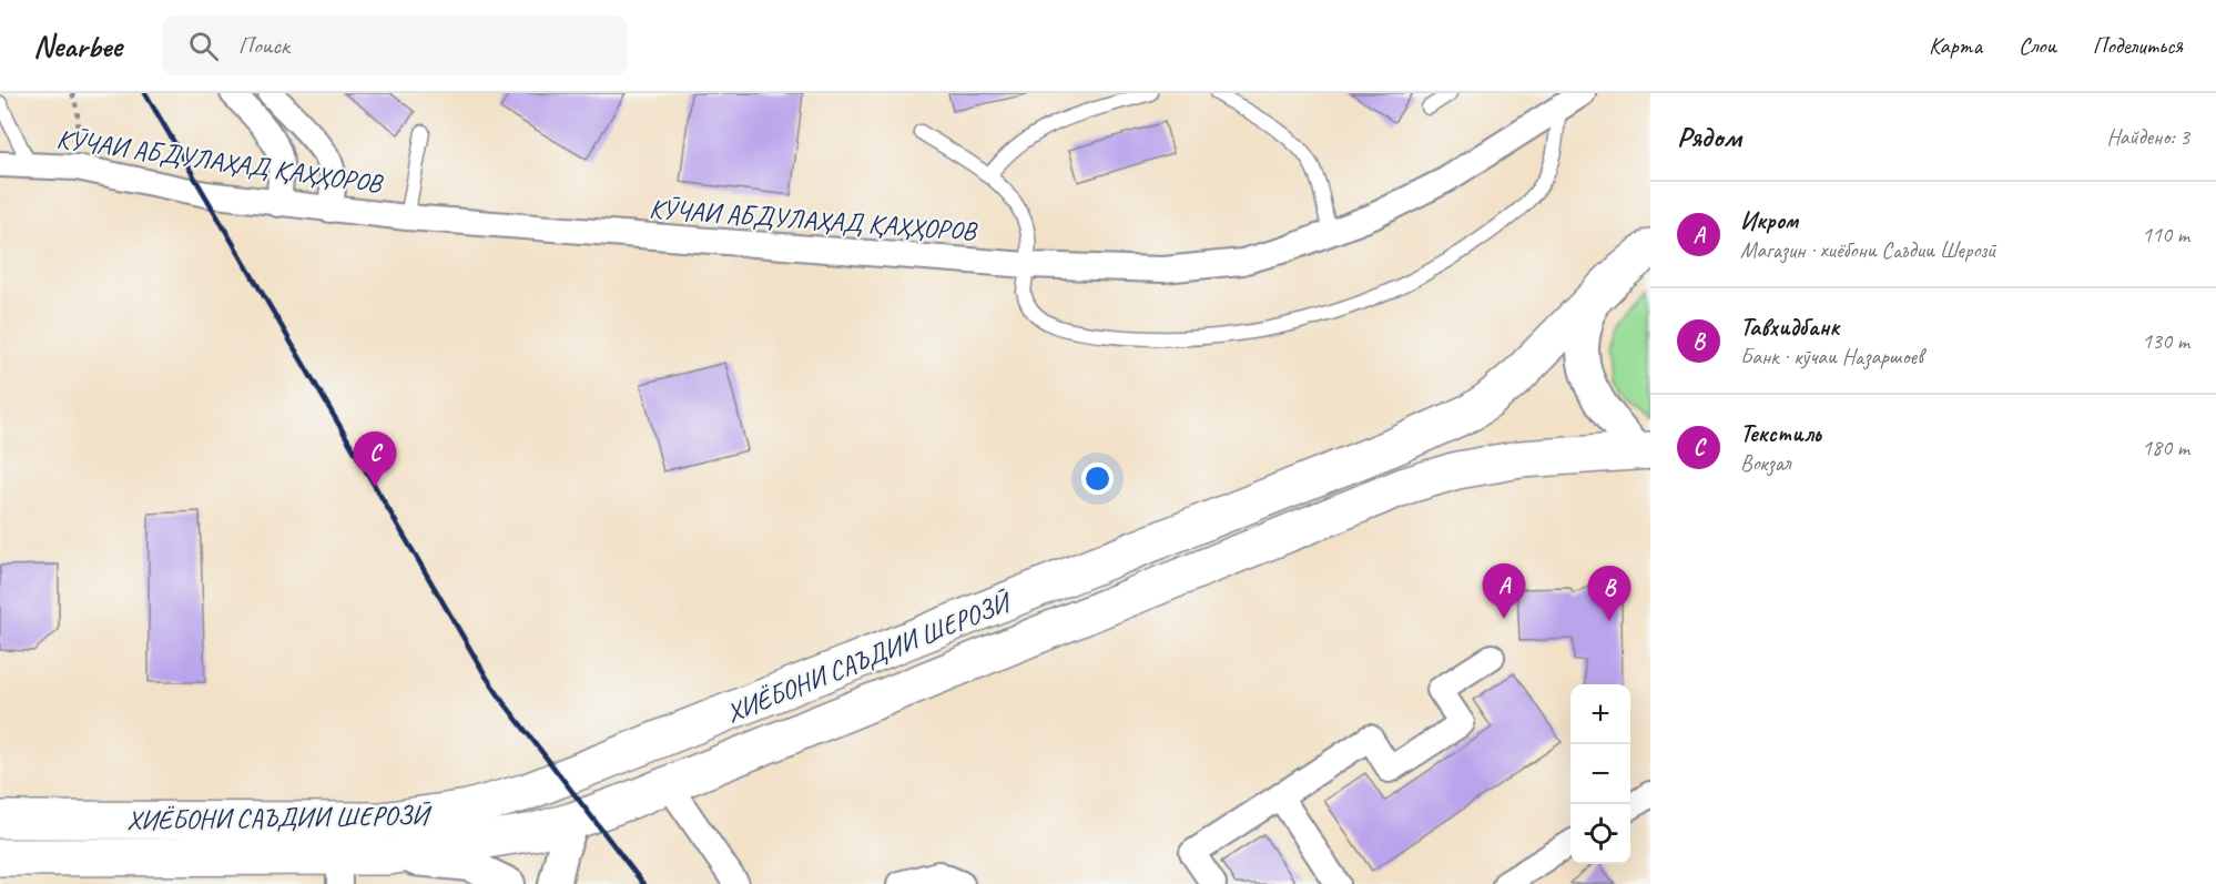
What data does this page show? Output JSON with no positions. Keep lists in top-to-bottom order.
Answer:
{
  "streets": {
    "highway": ["ХИЁБОНИ САЪДИИ ШЕРОЗӢ"],
    "street": ["КӮЧАИ АБДУЛАҲАД ҚАҲҲОРОВ"]
  },
  "page": {
    "header": "Nearbee",
    "search": "Поиск",
    "nav": ["Карта", "Слои", "Поделиться"],
    "heading": ["Рядом", "Найдено: 3"],
    "list": [
      {
        "mark": "A",
        "name": "Икром",
        "note": "Магазин · хиёбони Саъдии Шерозӣ",
        "value": "110 m"
      },
      {
        "mark": "B",
        "name": "Тавхидбанк",
        "note": "Банк · кӯчаи Назаршоев",
        "value": "130 m"
      },
      {
        "mark": "C",
        "name": "Текстиль",
        "note": "Вокзал",
        "value": "180 m"
      }
    ],
    "pins": ["C", "A", "B"],
    "map_buttons": ["+", "−"]
  }
}
